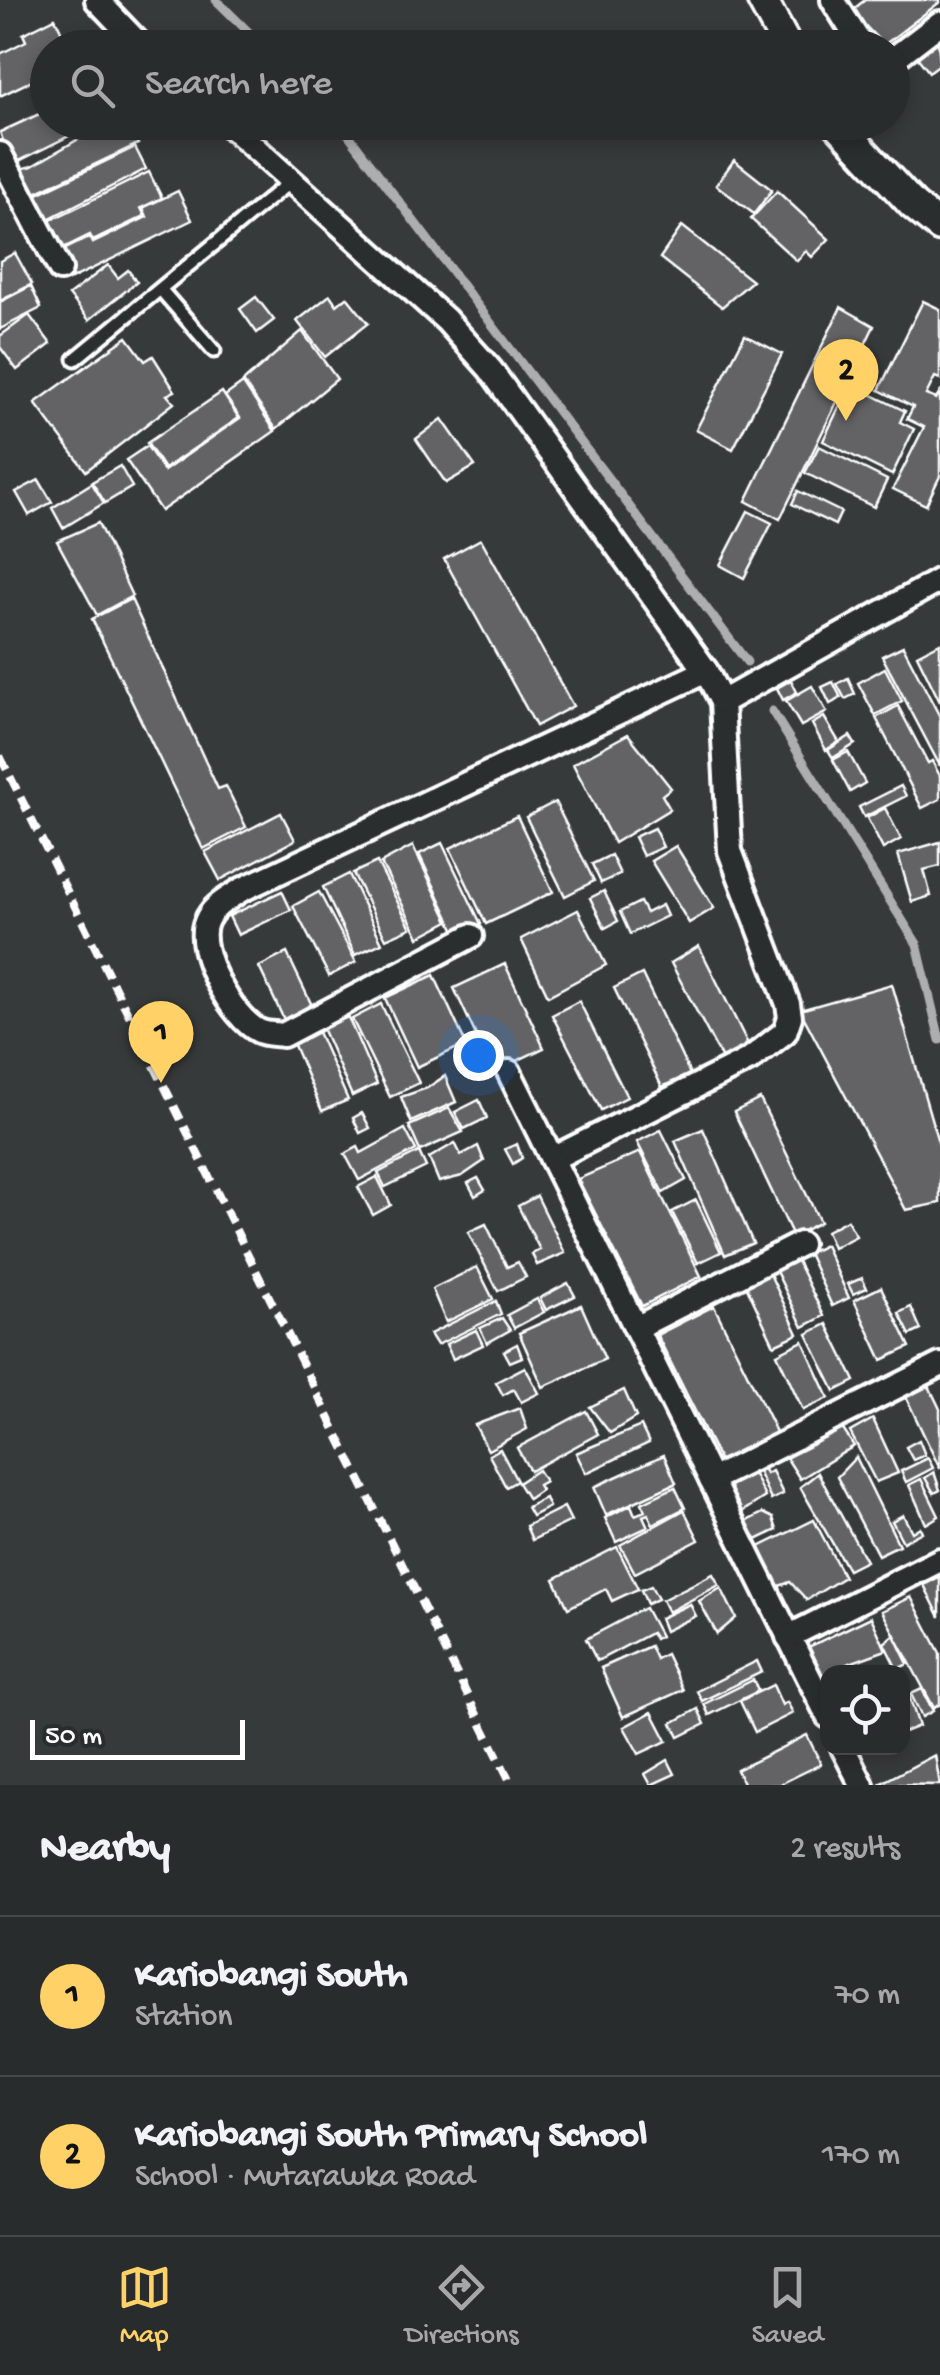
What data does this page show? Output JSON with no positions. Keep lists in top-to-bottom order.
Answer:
{
  "scale_bar": "50 m",
  "page": {
    "search": "Search here",
    "pins": ["2", "1"],
    "scale": "50 m",
    "heading": ["Nearby", "2 results"],
    "list": [
      {
        "mark": "1",
        "name": "Kariobangi South",
        "note": "Station",
        "value": "70 m"
      },
      {
        "mark": "2",
        "name": "Kariobangi South Primary School",
        "note": "School · Mutarawka Road",
        "value": "170 m"
      }
    ],
    "nav": ["Map", "Directions", "Saved"]
  }
}
